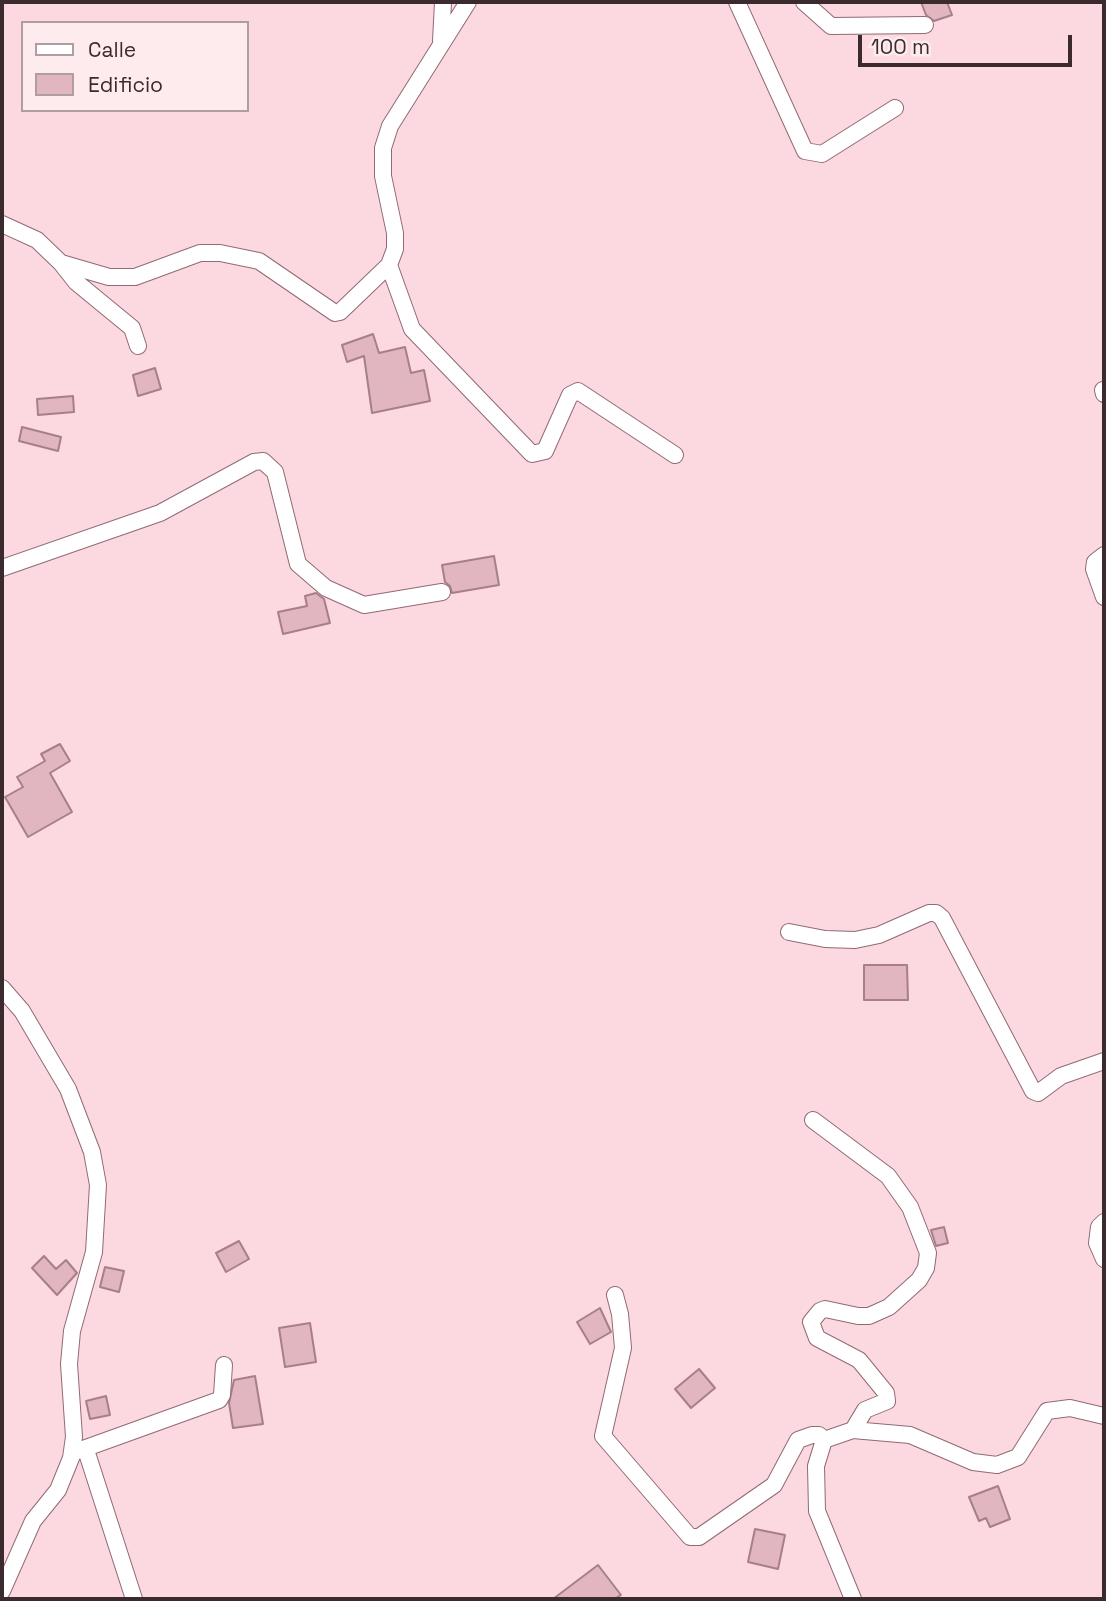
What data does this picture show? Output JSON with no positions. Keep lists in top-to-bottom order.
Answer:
{
  "legend": ["Calle", "Edificio"],
  "scale_bar": "100 m"
}
